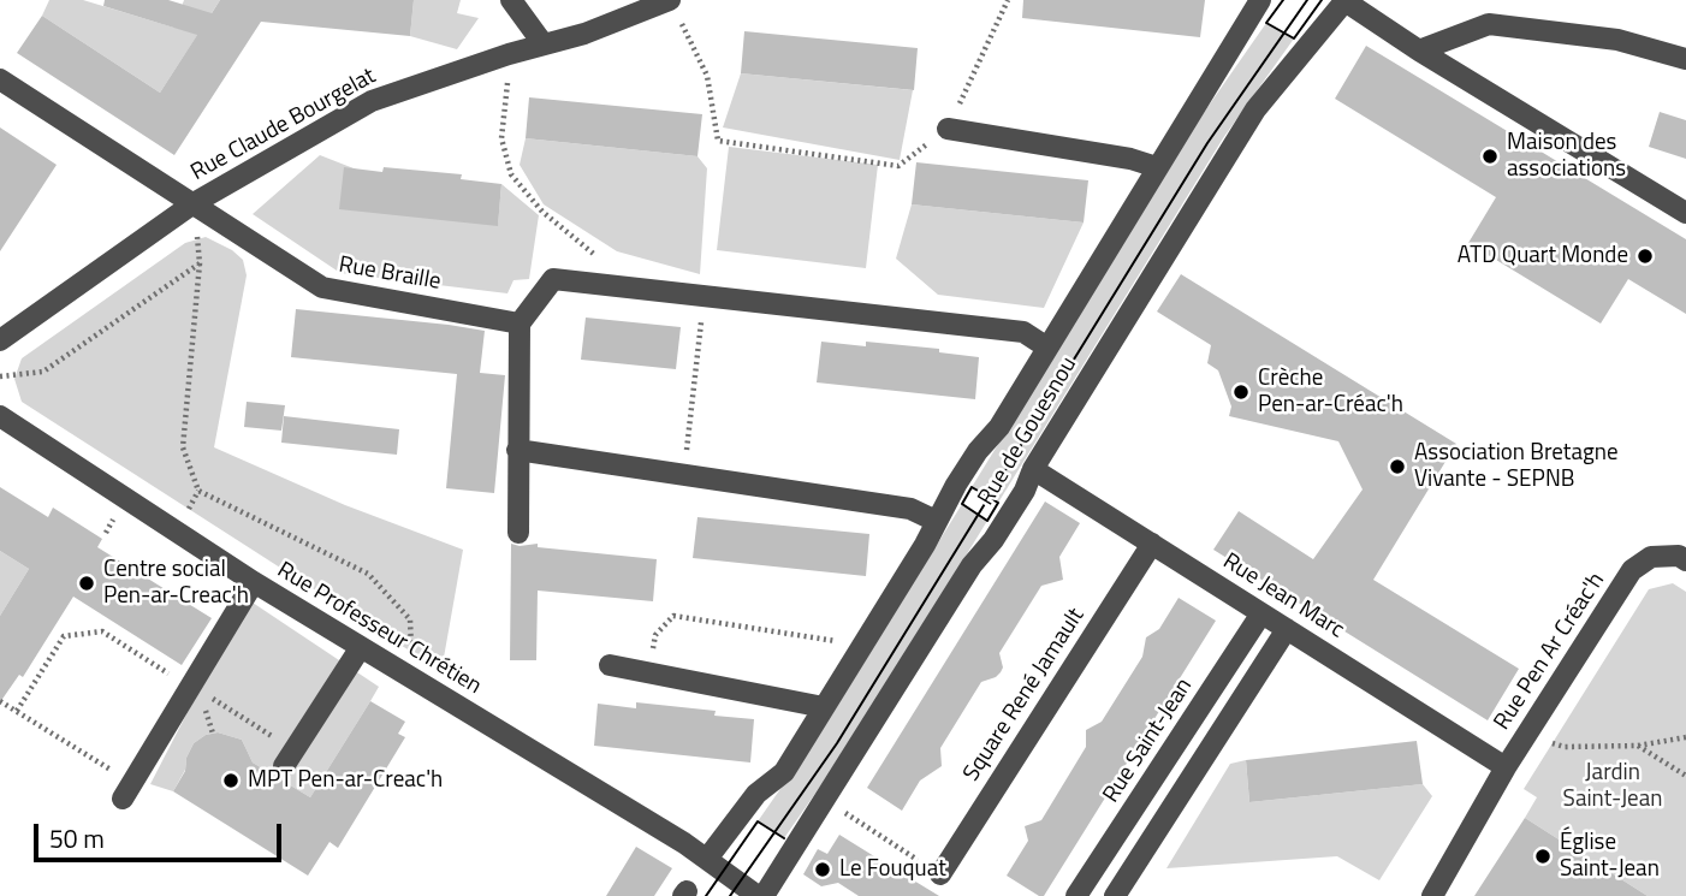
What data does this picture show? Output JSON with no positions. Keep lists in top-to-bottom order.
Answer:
{
  "streets": {
    "street": [
      "Rue Claude Bourgelat",
      "Rue Braille",
      "Rue de Gouesnou",
      "Rue Jean Marc",
      "Rue Professeur Chrétien",
      "Rue Pen Ar Créac'h",
      "Square René Jamault",
      "Rue Saint-Jean"
    ]
  },
  "crossings": [
    ["Rue Claude Bourgelat", "Rue Braille"],
    ["Rue Braille", "Rue de Gouesnou"],
    ["Rue de Gouesnou", "Rue Jean Marc"],
    ["Rue de Gouesnou", "Rue Professeur Chrétien"],
    ["Rue Jean Marc", "Rue Pen Ar Créac'h"],
    ["Rue Jean Marc", "Square René Jamault"],
    ["Rue Jean Marc", "Rue Saint-Jean"]
  ],
  "parks": ["Jardin Saint-Jean"],
  "places": [
    "Maison des associations",
    "ATD Quart Monde",
    "Crèche Pen-ar-Créac'h",
    "Association Bretagne Vivante - SEPNB",
    "Centre social Pen-ar-Creac'h",
    "MPT Pen-ar-Creac'h",
    "Église Saint-Jean",
    "Le Fouquat"
  ],
  "scale_bar": "50 m"
}
